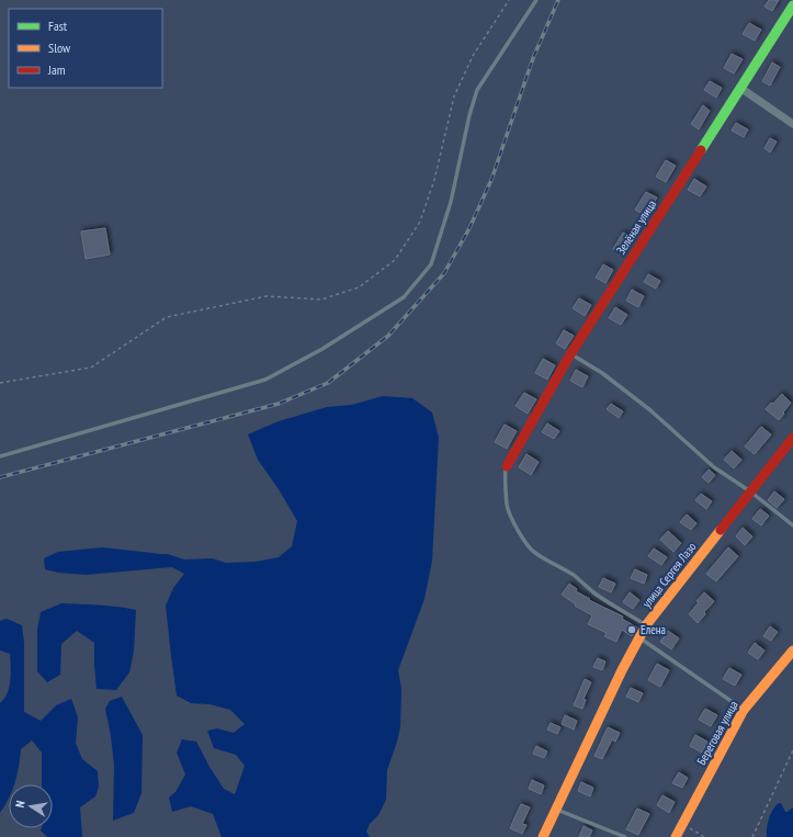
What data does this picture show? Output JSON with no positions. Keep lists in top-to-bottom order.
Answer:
{
  "streets": {
    "street": ["Зелёная улица", "улица Сергея Лазо", "Береговая улица"]
  },
  "places": ["Елена"],
  "legend": ["Fast", "Slow", "Jam"],
  "north": "left"
}
